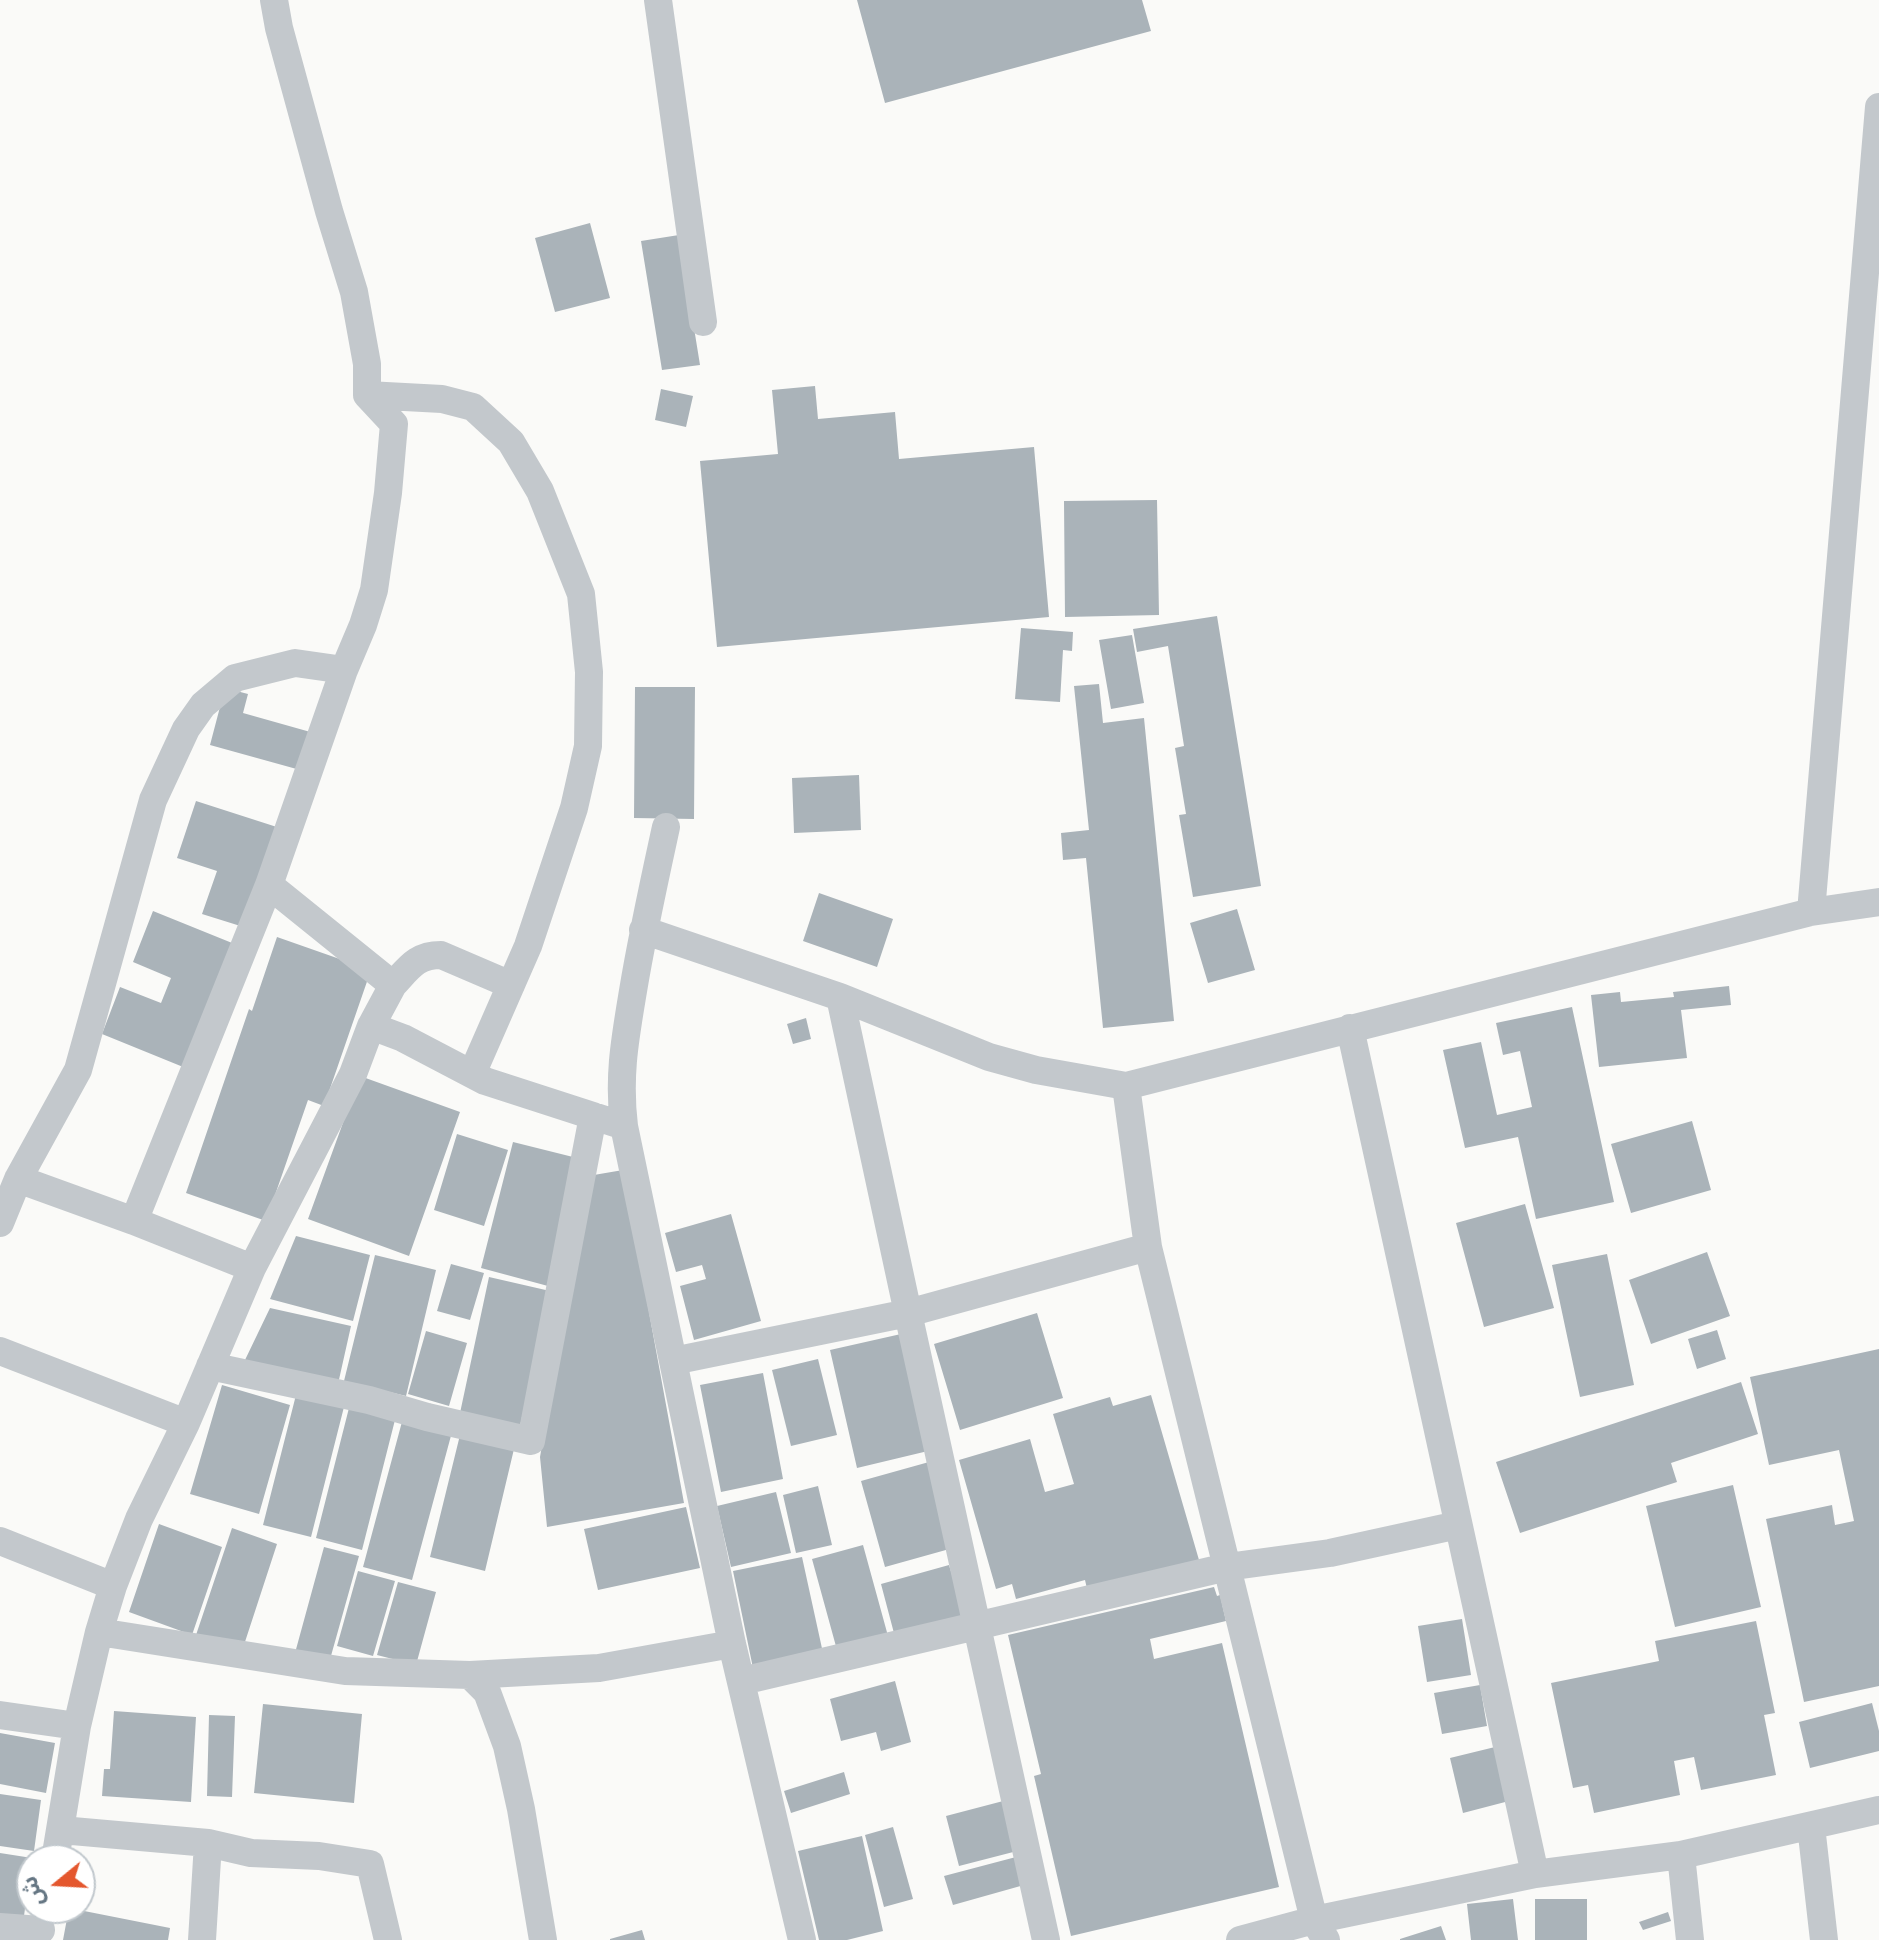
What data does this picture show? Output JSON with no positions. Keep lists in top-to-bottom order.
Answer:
{
  "north": "left"
}
